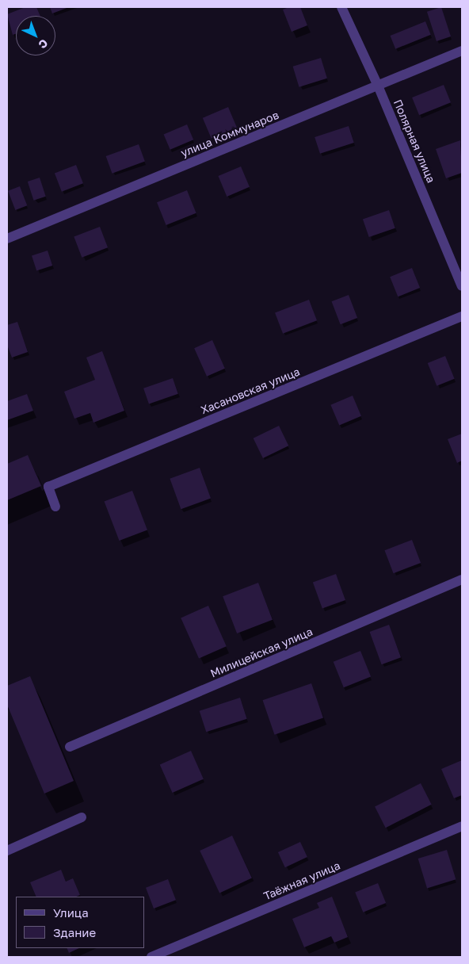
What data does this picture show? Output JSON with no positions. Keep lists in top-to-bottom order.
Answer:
{
  "streets": {
    "street": [
      "улица Коммунаров",
      "Полярная улица",
      "Хасановская улица",
      "Милицейская улица",
      "Таёжная улица"
    ]
  },
  "crossings": [
    ["улица Коммунаров", "Полярная улица"]
  ],
  "legend": ["Улица", "Здание"],
  "north": "bottom right"
}
